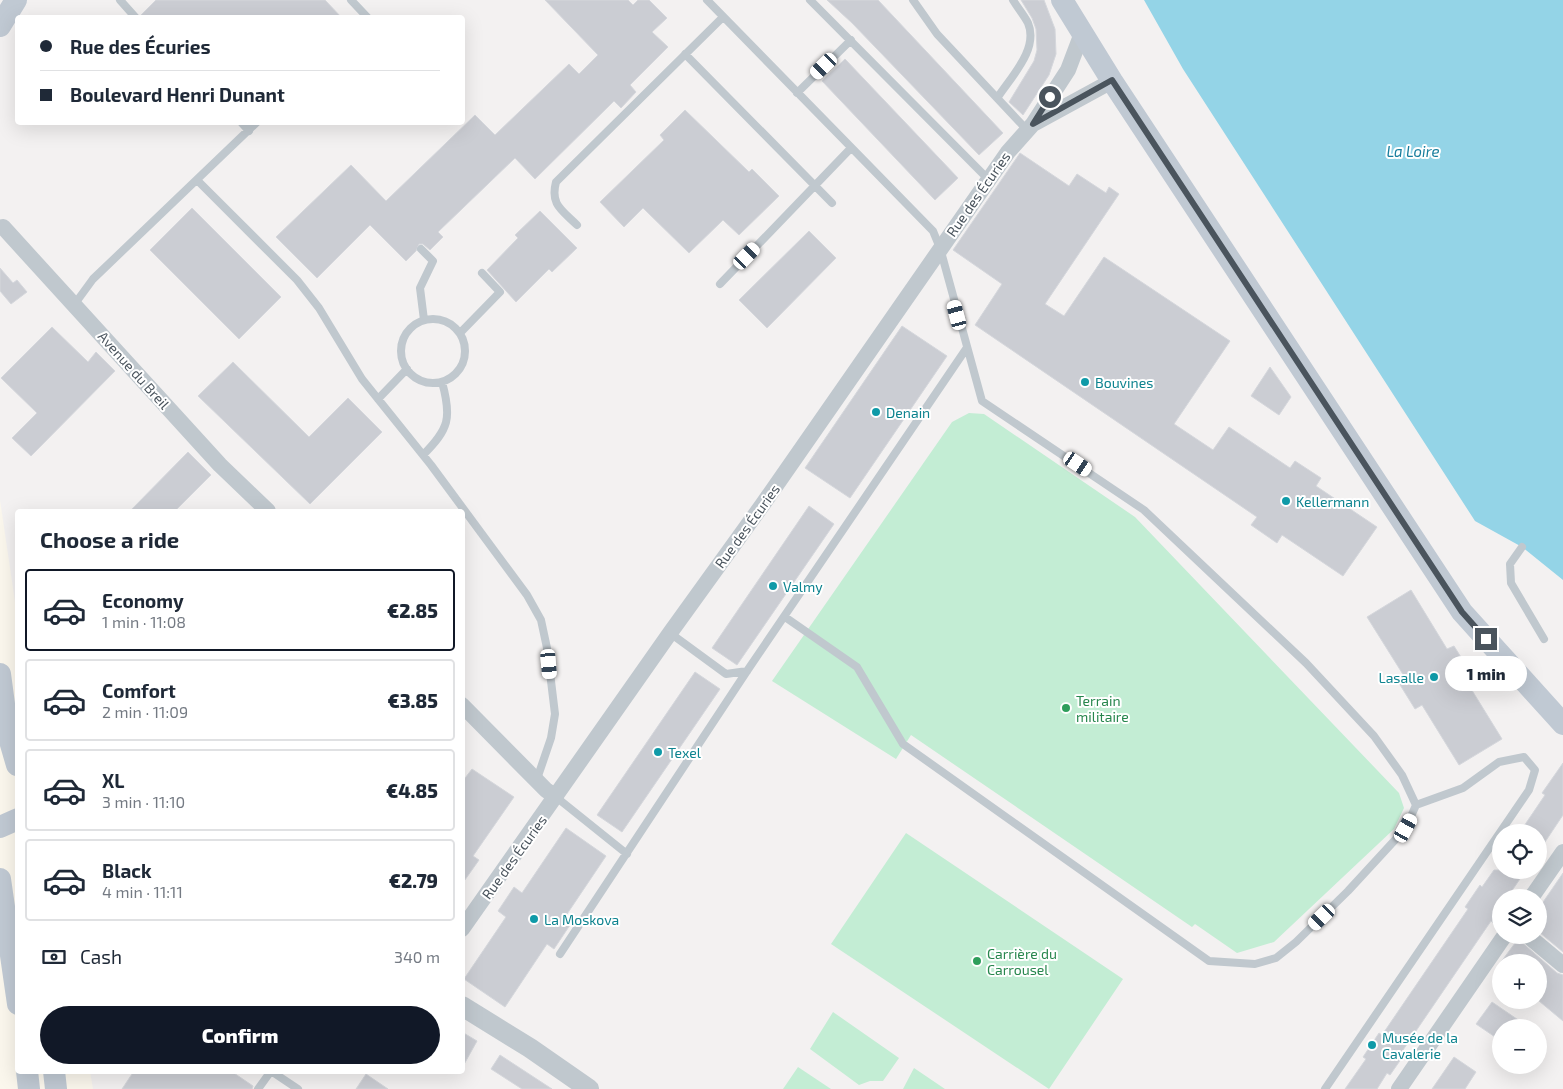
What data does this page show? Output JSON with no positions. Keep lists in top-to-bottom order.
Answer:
{
  "streets": {
    "street": ["Rue des Écuries", "Avenue du Breil"]
  },
  "water": ["La Loire"],
  "places": [
    "Bouvines",
    "Denain",
    "Kellermann",
    "Valmy",
    "Lasalle",
    "Terrain militaire",
    "Texel",
    "La Moskova",
    "Carrière du Carrousel",
    "Musée de la Cavalerie"
  ],
  "page": {
    "banner": ["Rue des Écuries", "Boulevard Henri Dunant"],
    "heading": "Choose a ride",
    "list": [
      {
        "name": "Economy",
        "note": "1 min · 11:08",
        "value": "€2.85"
      },
      {
        "name": "Comfort",
        "note": "2 min · 11:09",
        "value": "€3.85"
      },
      {
        "name": "XL",
        "note": "3 min · 11:10",
        "value": "€4.85"
      },
      {
        "name": "Black",
        "note": "4 min · 11:11",
        "value": "€2.79"
      }
    ],
    "bubble": "1 min",
    "map_buttons": ["+", "−"],
    "pay": ["Cash", "340 m"],
    "buttons": "Confirm"
  }
}
